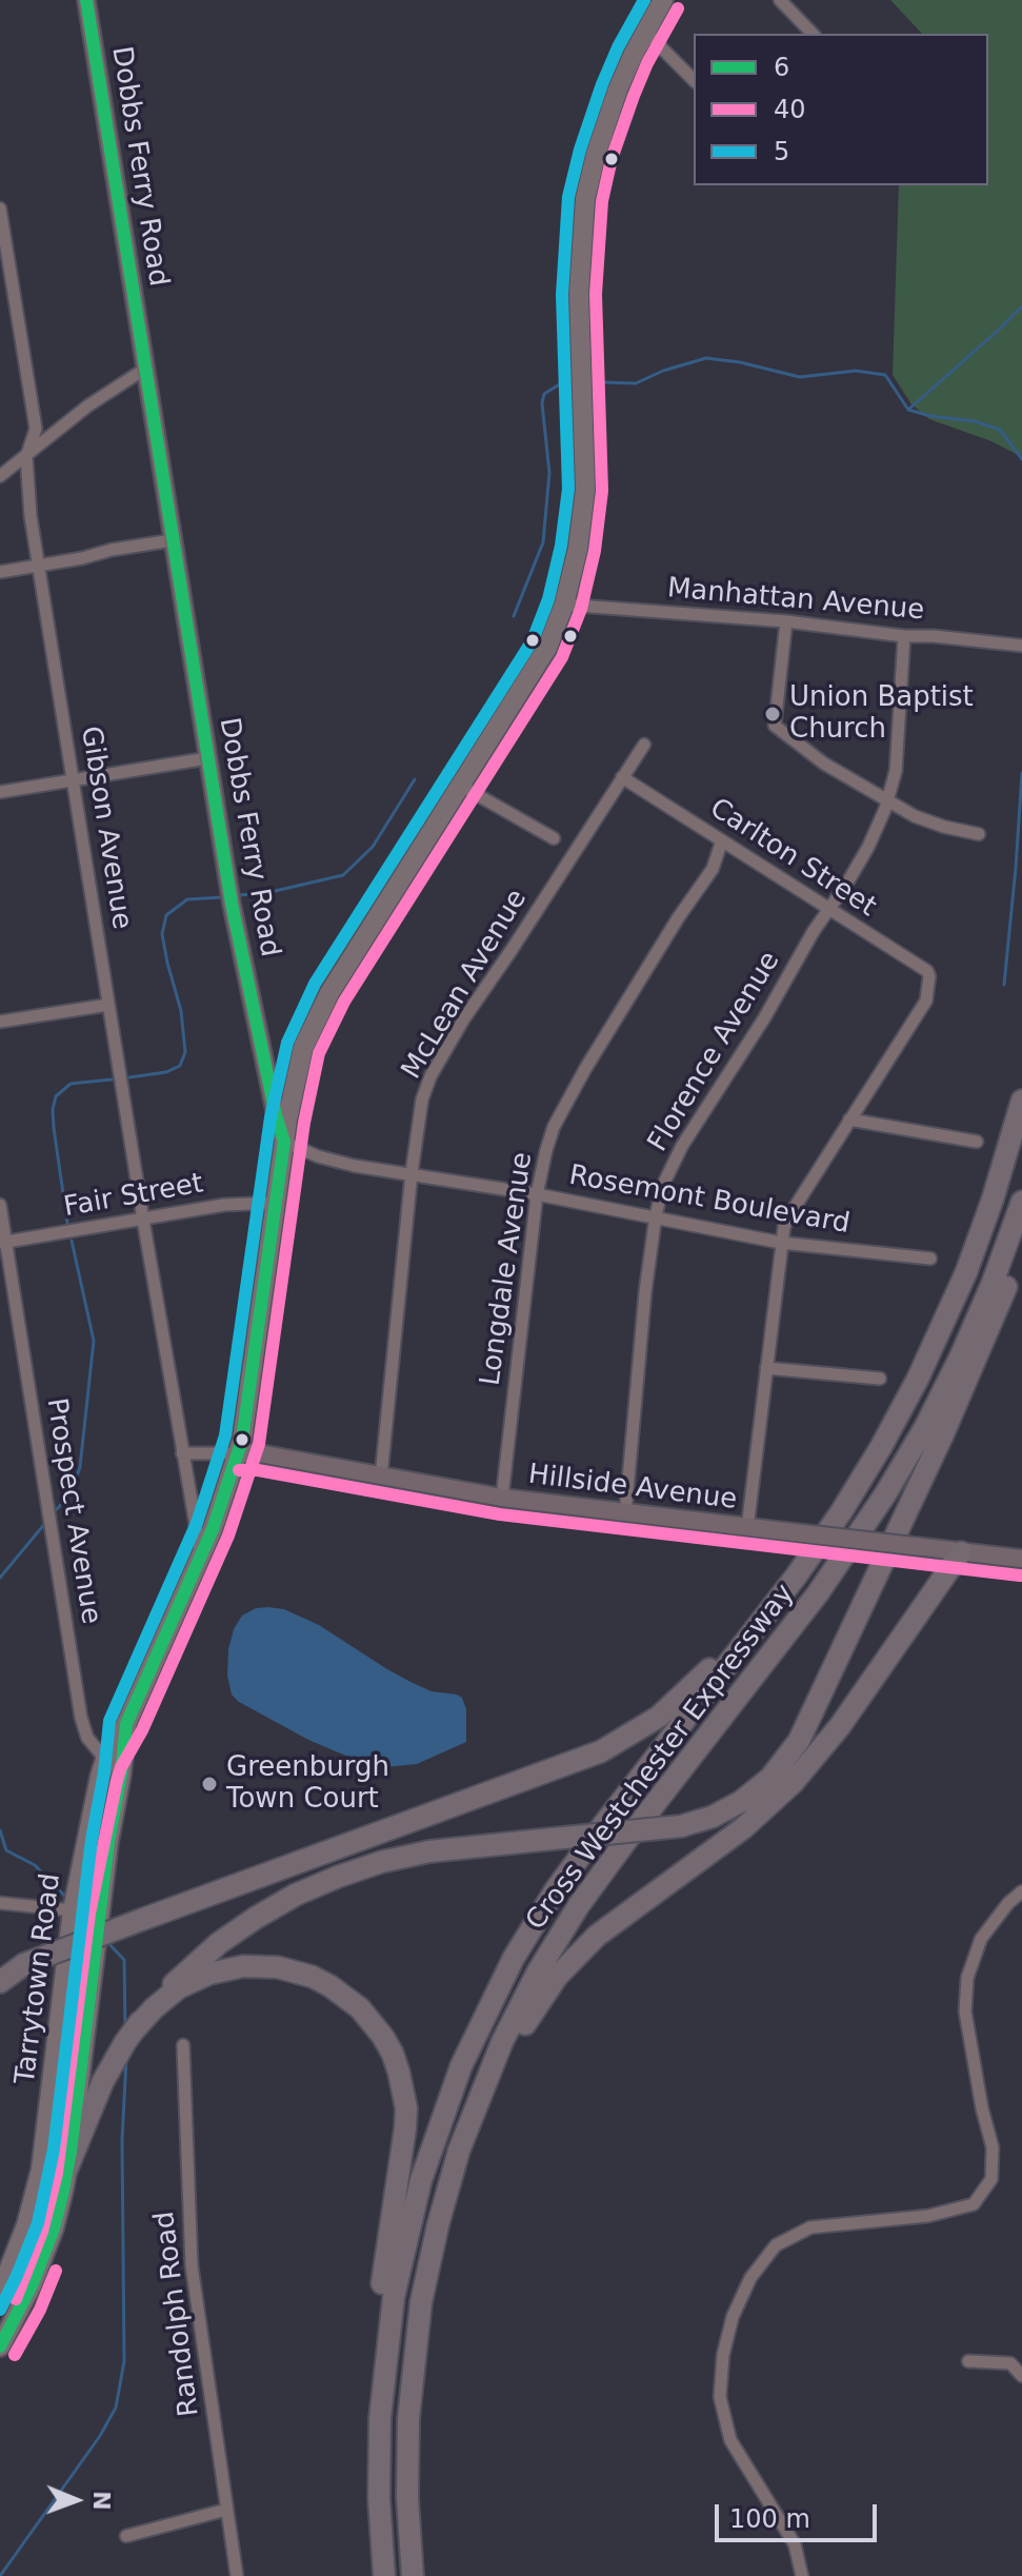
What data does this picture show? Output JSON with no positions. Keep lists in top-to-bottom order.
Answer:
{
  "streets": {
    "highway": ["Cross Westchester Expressway"],
    "main road": ["Dobbs Ferry Road", "Hillside Avenue", "Tarrytown Road"],
    "street": [
      "Manhattan Avenue",
      "Gibson Avenue",
      "Carlton Street",
      "McLean Avenue",
      "Florence Avenue",
      "Fair Street",
      "Rosemont Boulevard",
      "Longdale Avenue",
      "Prospect Avenue",
      "Randolph Road"
    ]
  },
  "crossings": [
    ["Dobbs Ferry Road", "Rosemont Boulevard"],
    ["Dobbs Ferry Road", "Tarrytown Road"],
    ["Manhattan Avenue", "Florence Avenue"],
    ["Manhattan Avenue", "Tarrytown Road"],
    ["Gibson Avenue", "Fair Street"],
    ["Gibson Avenue", "Tarrytown Road"],
    ["Carlton Street", "McLean Avenue"],
    ["Carlton Street", "Florence Avenue"],
    ["Carlton Street", "Longdale Avenue"],
    ["McLean Avenue", "Rosemont Boulevard"],
    ["McLean Avenue", "Hillside Avenue"],
    ["Florence Avenue", "Rosemont Boulevard"],
    ["Florence Avenue", "Hillside Avenue"],
    ["Fair Street", "Prospect Avenue"],
    ["Fair Street", "Tarrytown Road"],
    ["Rosemont Boulevard", "Longdale Avenue"],
    ["Rosemont Boulevard", "Tarrytown Road"],
    ["Longdale Avenue", "Hillside Avenue"],
    ["Hillside Avenue", "Tarrytown Road"],
    ["Prospect Avenue", "Tarrytown Road"]
  ],
  "places": ["Union Baptist Church", "Greenburgh Town Court"],
  "lines": ["transit line 6", "transit line 5", "transit line 40"],
  "legend": ["6", "40", "5"],
  "scale_bar": "100 m",
  "north": "right"
}
